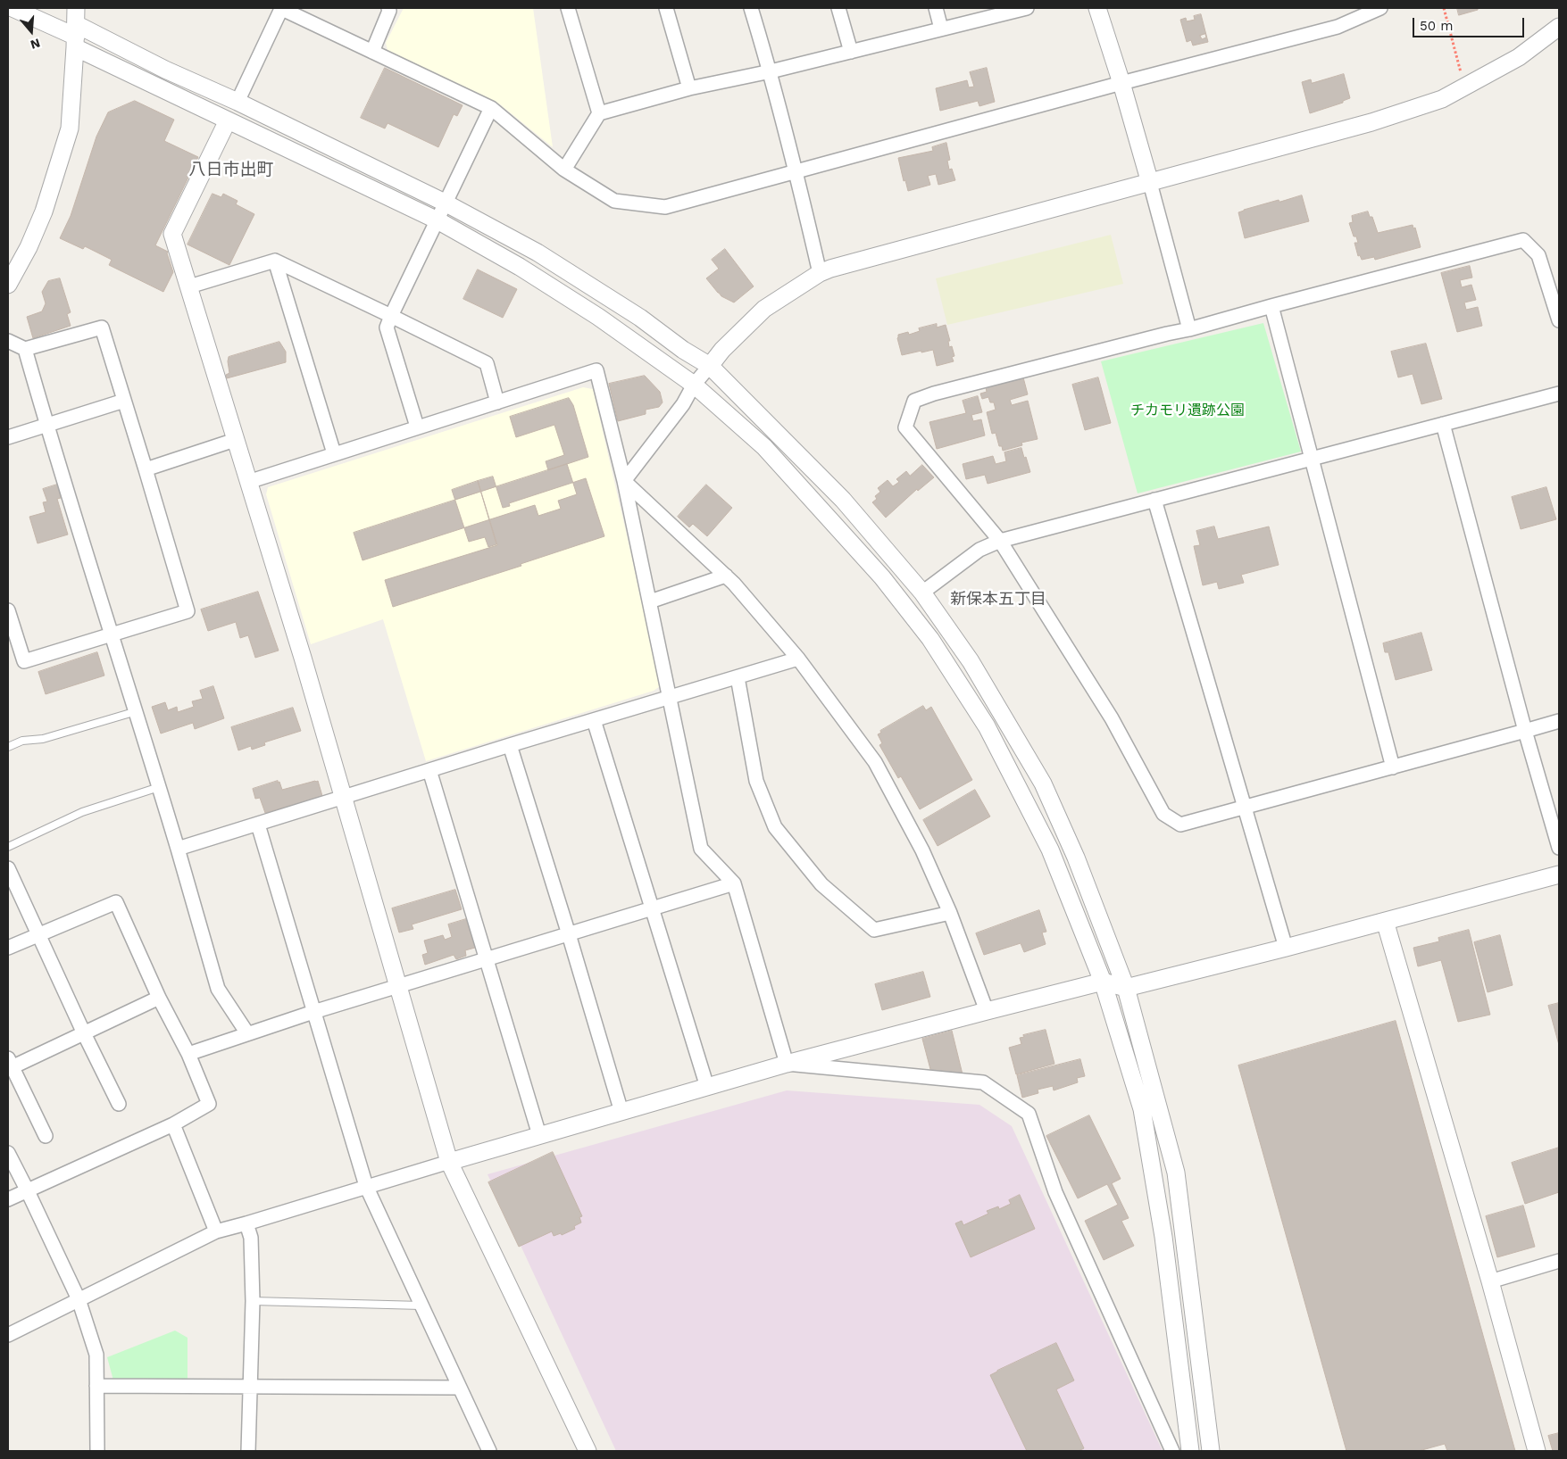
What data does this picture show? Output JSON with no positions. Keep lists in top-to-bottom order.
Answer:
{
  "districts": ["八日市出町", "新保本五丁目"],
  "parks": ["チカモリ遺跡公園"],
  "scale_bar": "50 m",
  "north": "bottom"
}
